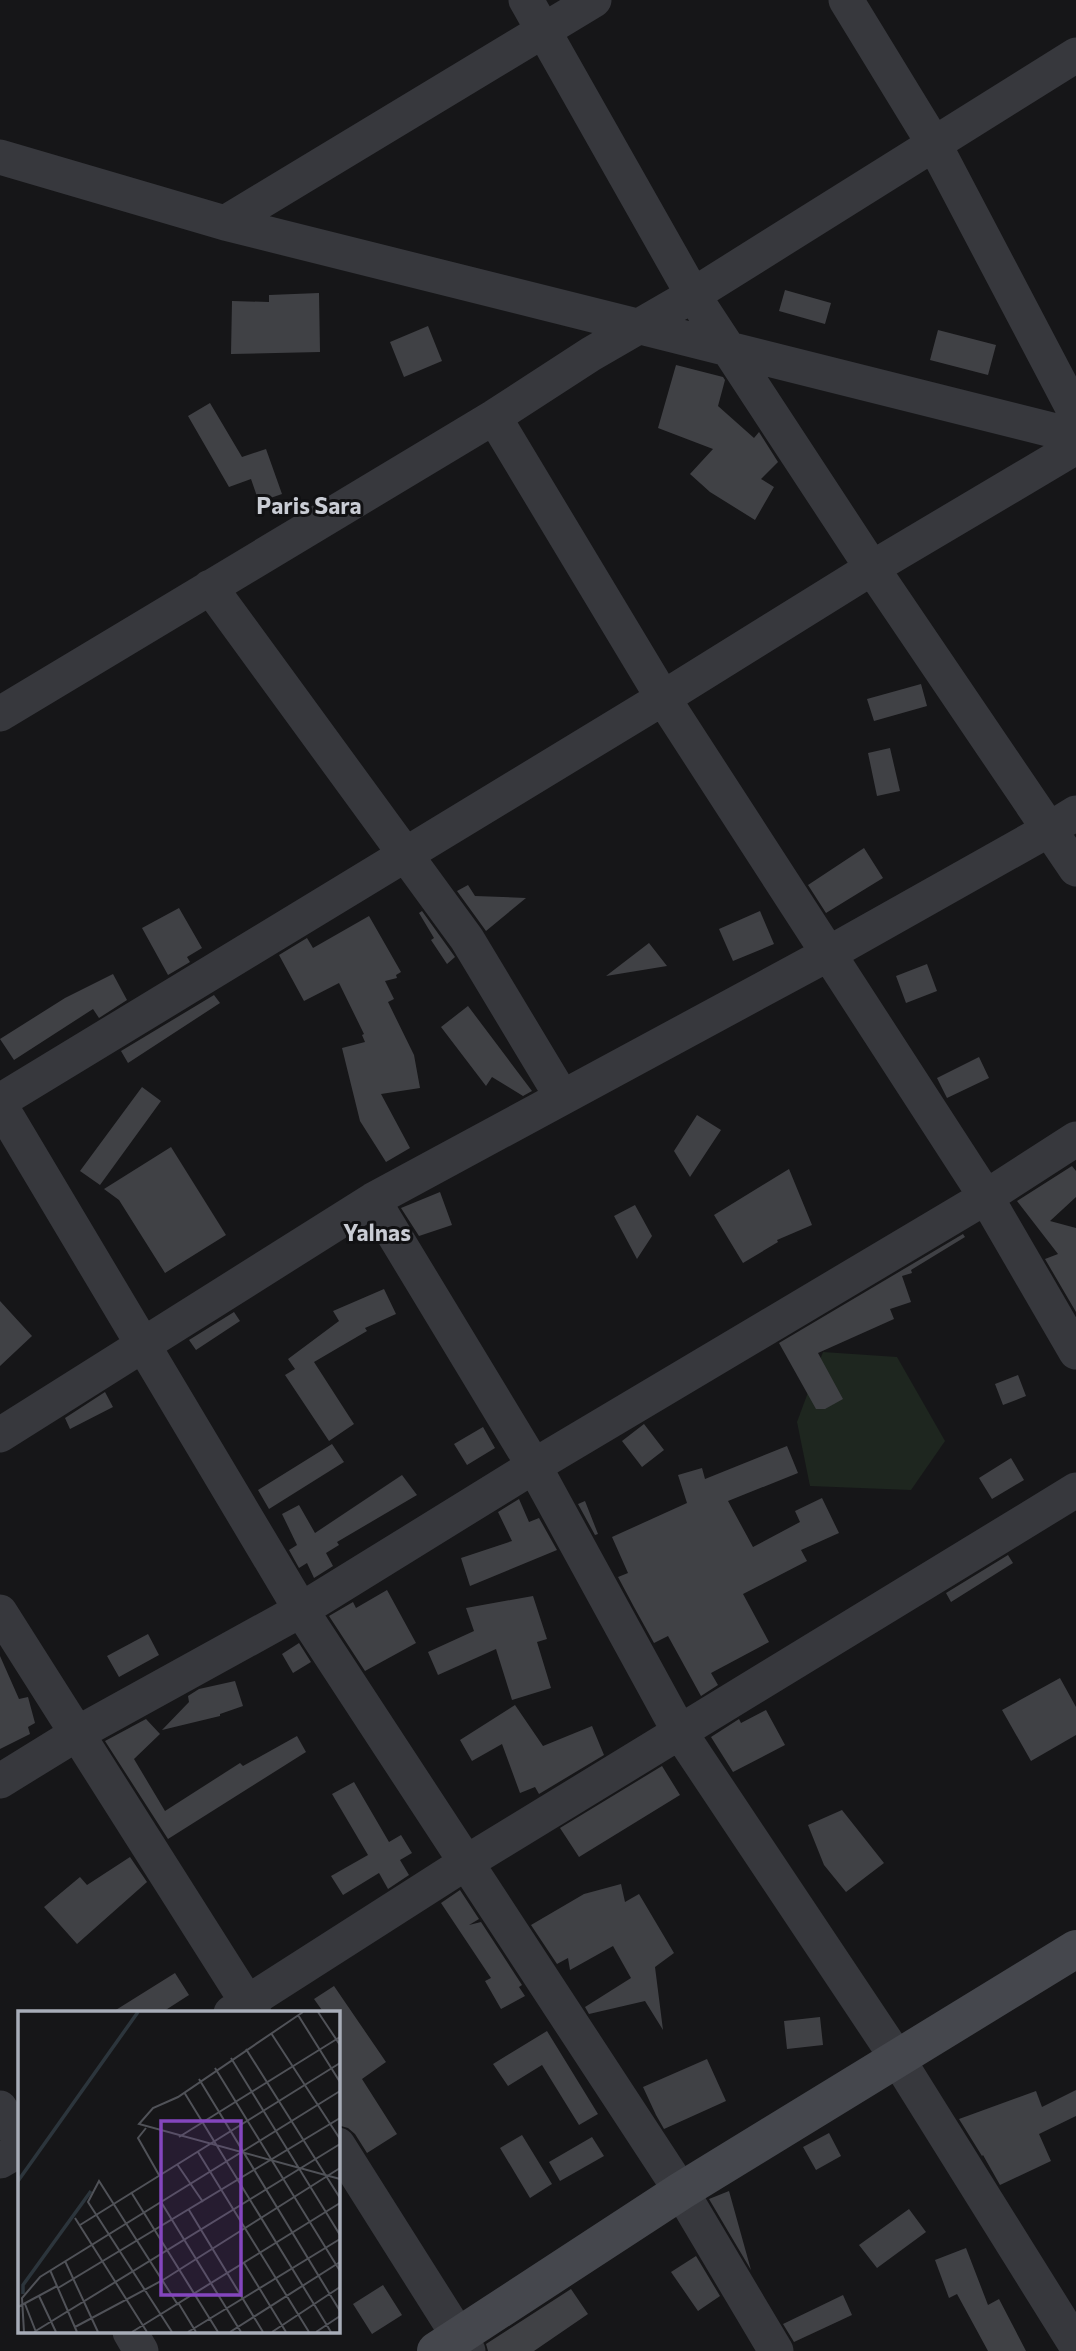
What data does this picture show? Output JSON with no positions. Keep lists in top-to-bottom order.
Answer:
{
  "districts": ["Paris Sara", "Yalnas"]
}
